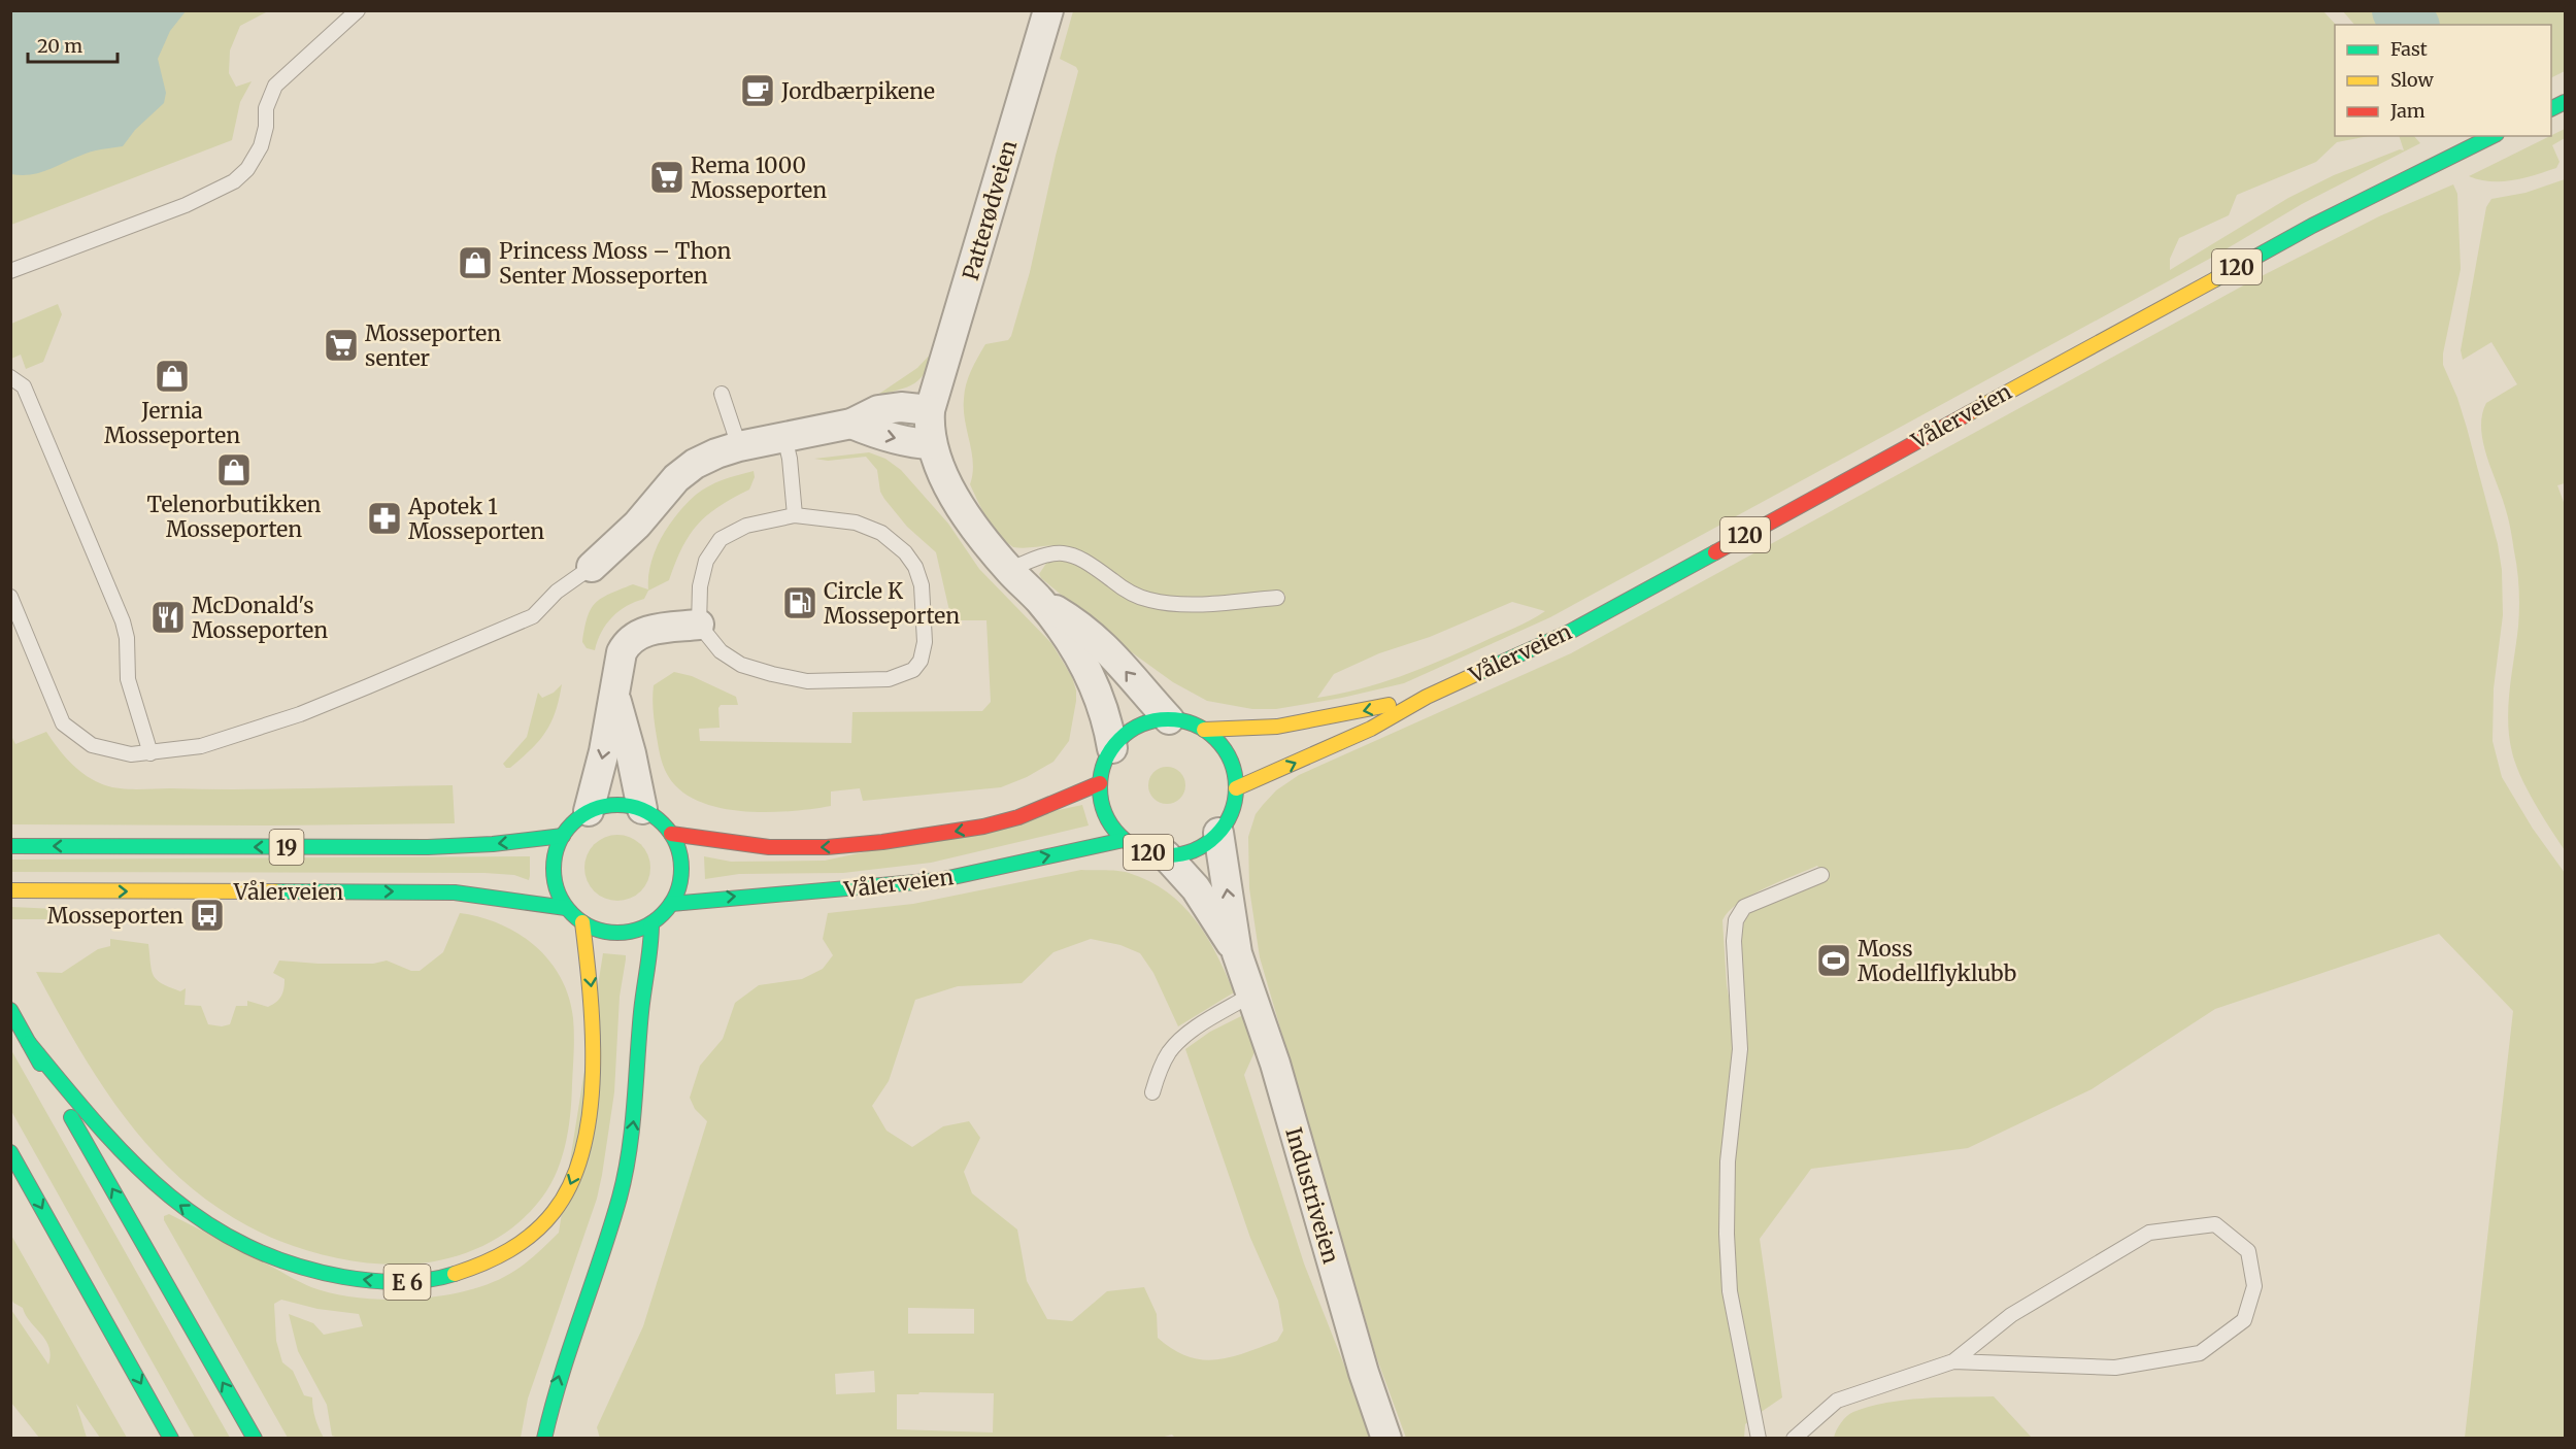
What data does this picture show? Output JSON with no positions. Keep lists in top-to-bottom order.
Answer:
{
  "streets": {
    "main road": [
      "120",
      "Vålerveien",
      "19",
      "E 6"
    ],
    "street": ["Patterødveien", "Industriveien"]
  },
  "crossings": [
    ["Patterødveien", "120"],
    ["Patterødveien", "Vålerveien"],
    ["Patterødveien", "Industriveien"],
    ["120", "Vålerveien"],
    ["120", "Industriveien"],
    ["Vålerveien", "Industriveien"],
    ["Vålerveien", "E 6"]
  ],
  "places": {
    "cafe": ["Jordbærpikene"],
    "supermarket": ["Rema 1000 Mosseporten", "Mosseporten senter"],
    "shop": ["Princess Moss – Thon Senter Mosseporten", "Jernia Mosseporten", "Telenorbutikken Mosseporten"],
    "pharmacy": ["Apotek 1 Mosseporten"],
    "fuel station": ["Circle K Mosseporten"],
    "restaurant": ["McDonald's Mosseporten"],
    "bus stop": ["Mosseporten"],
    "sports": ["Moss Modellflyklubb"]
  },
  "legend": ["Fast", "Slow", "Jam"],
  "scale_bar": "20 m"
}
